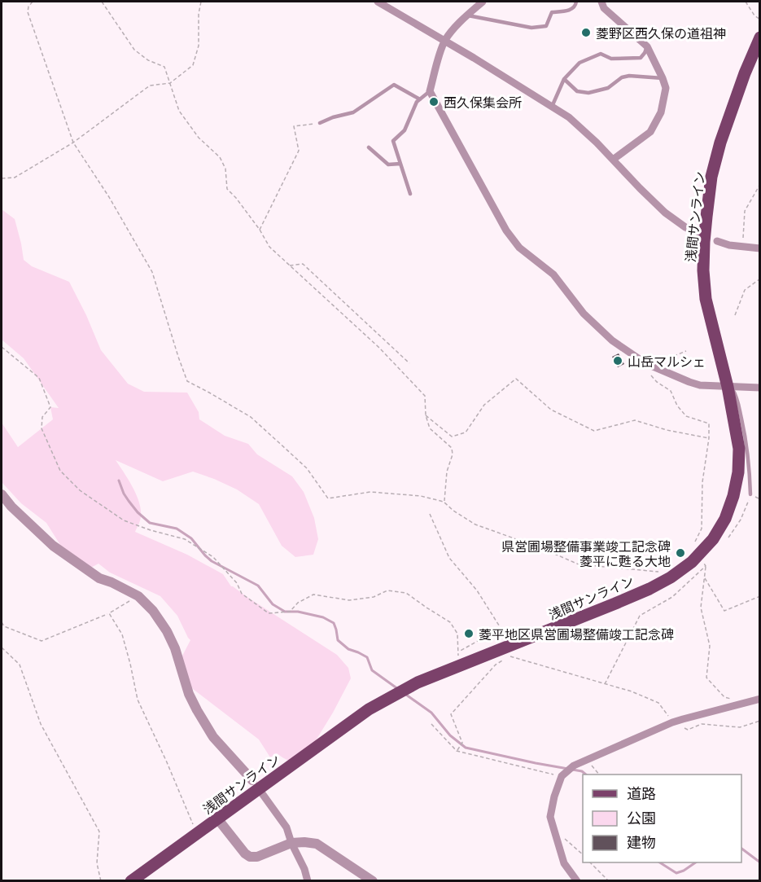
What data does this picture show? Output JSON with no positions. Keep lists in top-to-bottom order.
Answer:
{
  "streets": {
    "main road": ["浅間サンライン"]
  },
  "places": [
    "菱野区西久保の道祖神",
    "西久保集会所",
    "山岳マルシェ",
    "県営圃場整備事業竣工記念碑 菱平に甦る大地",
    "菱平地区県営圃場整備竣工記念碑"
  ],
  "legend": ["道路", "公園", "建物"]
}
